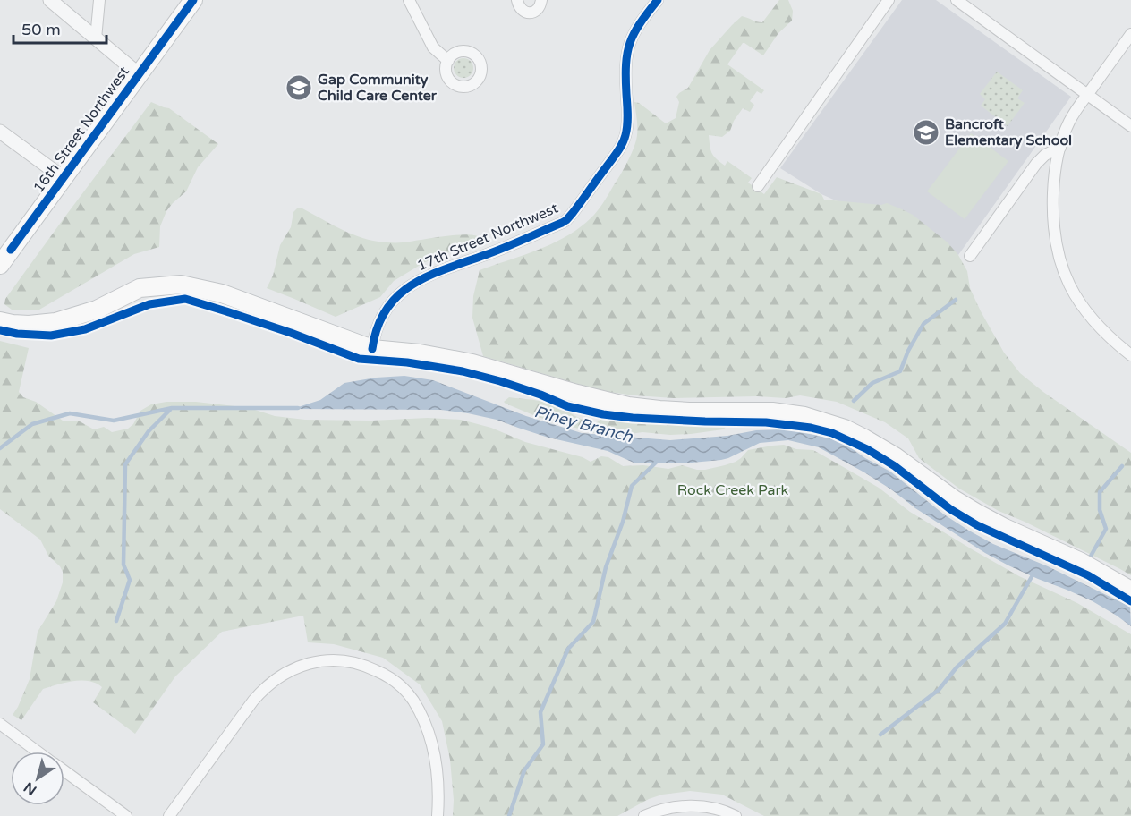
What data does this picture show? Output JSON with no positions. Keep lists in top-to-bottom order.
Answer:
{
  "streets": {
    "main road": ["16th Street Northwest"],
    "street": ["17th Street Northwest"]
  },
  "water": ["Piney Branch"],
  "parks": ["Rock Creek Park"],
  "places": {
    "school or university": ["Gap Community Child Care Center", "Bancroft Elementary School"]
  },
  "scale_bar": "50 m",
  "north": "bottom left"
}
